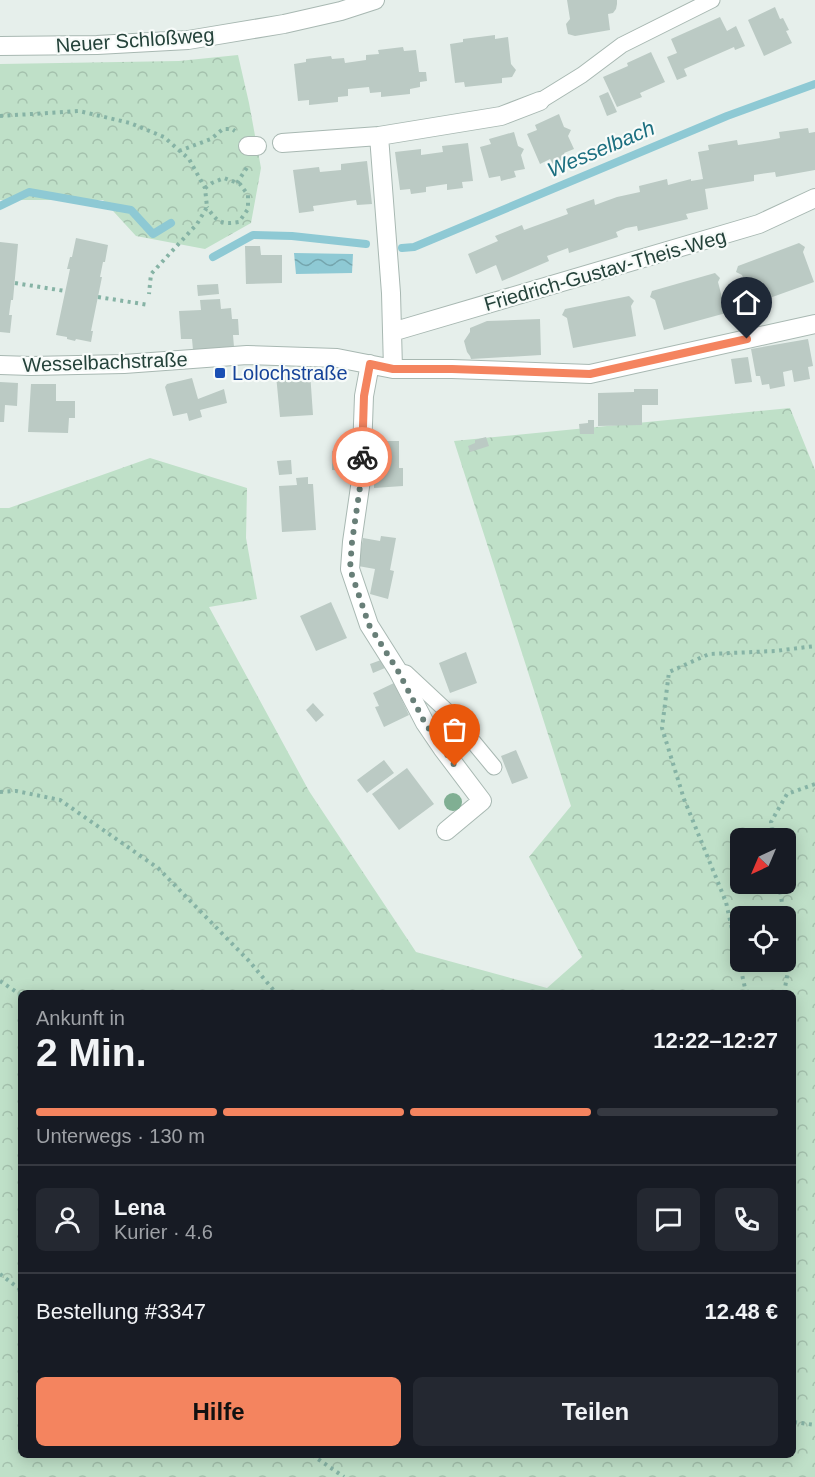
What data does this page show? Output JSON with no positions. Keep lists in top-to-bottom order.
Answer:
{
  "streets": {
    "street": ["Neuer Schloßweg", "Friedrich-Gustav-Theis-Weg", "Wesselbachstraße"]
  },
  "water": ["Wesselbach"],
  "places": {
    "transit": ["Lolochstraße"]
  },
  "north": "bottom left",
  "page": {
    "heading": ["2 Min.", "Ankunft in", "12:22–12:27"],
    "panel": [
      "Lena",
      "Kurier · 4.6",
      "Bestellung #3347",
      "12.48 €"
    ],
    "bar": "Unterwegs · 130 m",
    "buttons": ["Hilfe", "Teilen"]
  }
}
